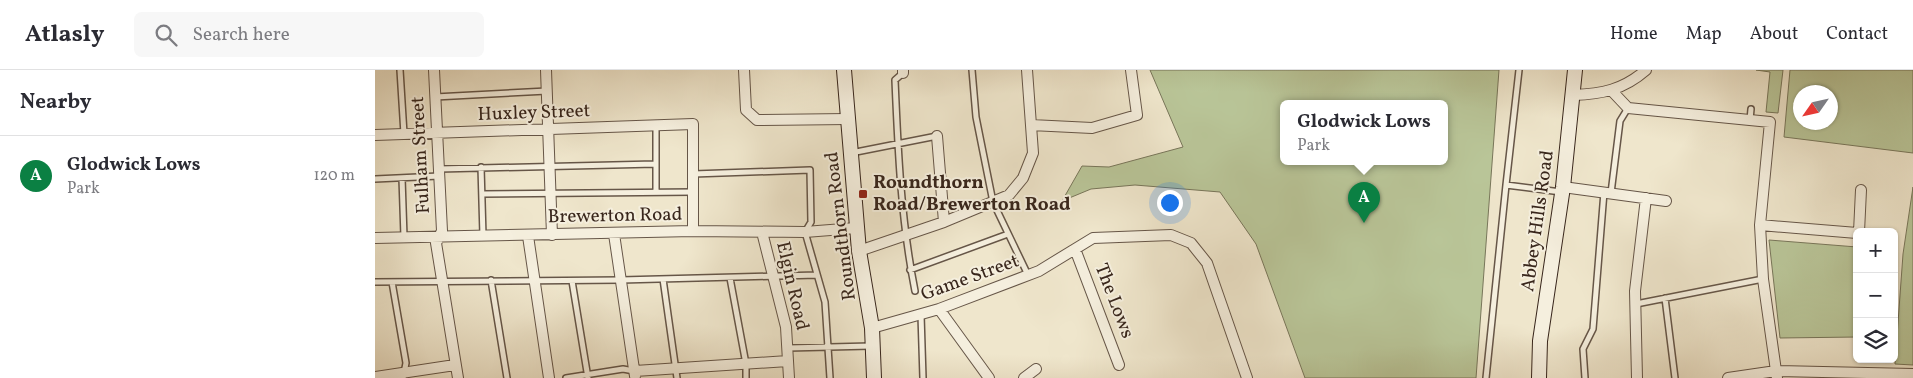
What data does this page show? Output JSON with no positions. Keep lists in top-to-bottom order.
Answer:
{
  "streets": {
    "street": [
      "Huxley Street",
      "Fulham Street",
      "Brewerton Road",
      "Abbey Hills Road",
      "Roundthorn Road",
      "Game Street",
      "Elgin Road",
      "The Lows"
    ]
  },
  "crossings": [
    ["Huxley Street", "Fulham Street"],
    ["Fulham Street", "Brewerton Road"],
    ["Brewerton Road", "Roundthorn Road"],
    ["Brewerton Road", "Elgin Road"],
    ["Roundthorn Road", "Game Street"],
    ["Game Street", "The Lows"]
  ],
  "places": {
    "transit": ["Roundthorn Road/Brewerton Road"]
  },
  "north": "bottom left",
  "page": {
    "header": "Atlasly",
    "search": "Search here",
    "nav": [
      "Home",
      "Map",
      "About",
      "Contact"
    ],
    "heading": "Nearby",
    "popup": ["Glodwick Lows", "Park"],
    "list": [
      {
        "mark": "A",
        "name": "Glodwick Lows",
        "note": "Park",
        "value": "120 m"
      }
    ],
    "pins": "A",
    "map_buttons": ["+", "−"]
  }
}
